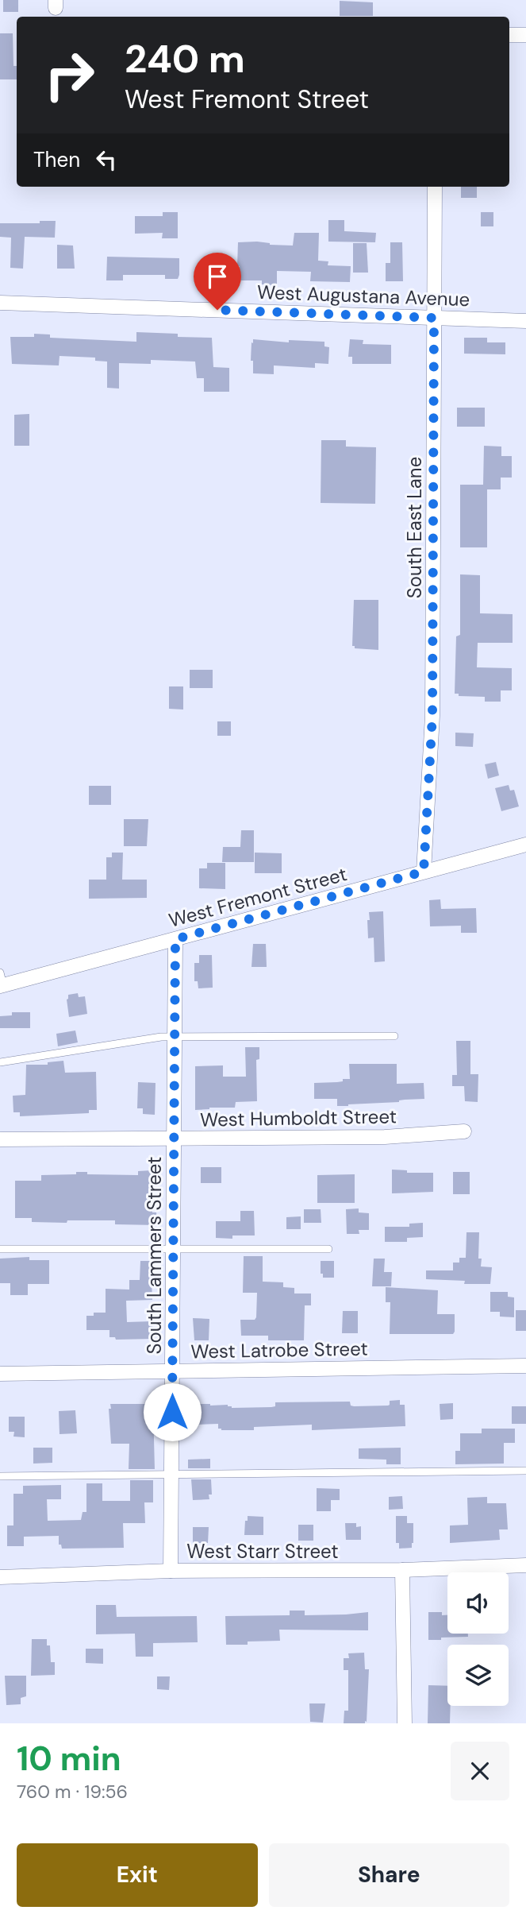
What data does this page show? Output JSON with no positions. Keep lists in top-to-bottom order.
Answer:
{
  "streets": {
    "street": [
      "West Augustana Avenue",
      "South East Lane",
      "West Fremont Street",
      "West Humboldt Street",
      "South Lammers Street",
      "West Latrobe Street",
      "West Starr Street"
    ]
  },
  "crossings": [
    ["West Augustana Avenue", "South East Lane"],
    ["South East Lane", "West Fremont Street"],
    ["West Fremont Street", "South Lammers Street"],
    ["West Humboldt Street", "South Lammers Street"],
    ["South Lammers Street", "West Latrobe Street"],
    ["South Lammers Street", "West Starr Street"]
  ],
  "page": {
    "turn": ["240 m", "West Fremont Street"],
    "then": "Then",
    "heading": ["10 min", "760 m · 19:56"],
    "buttons": ["Exit", "Share"]
  }
}
